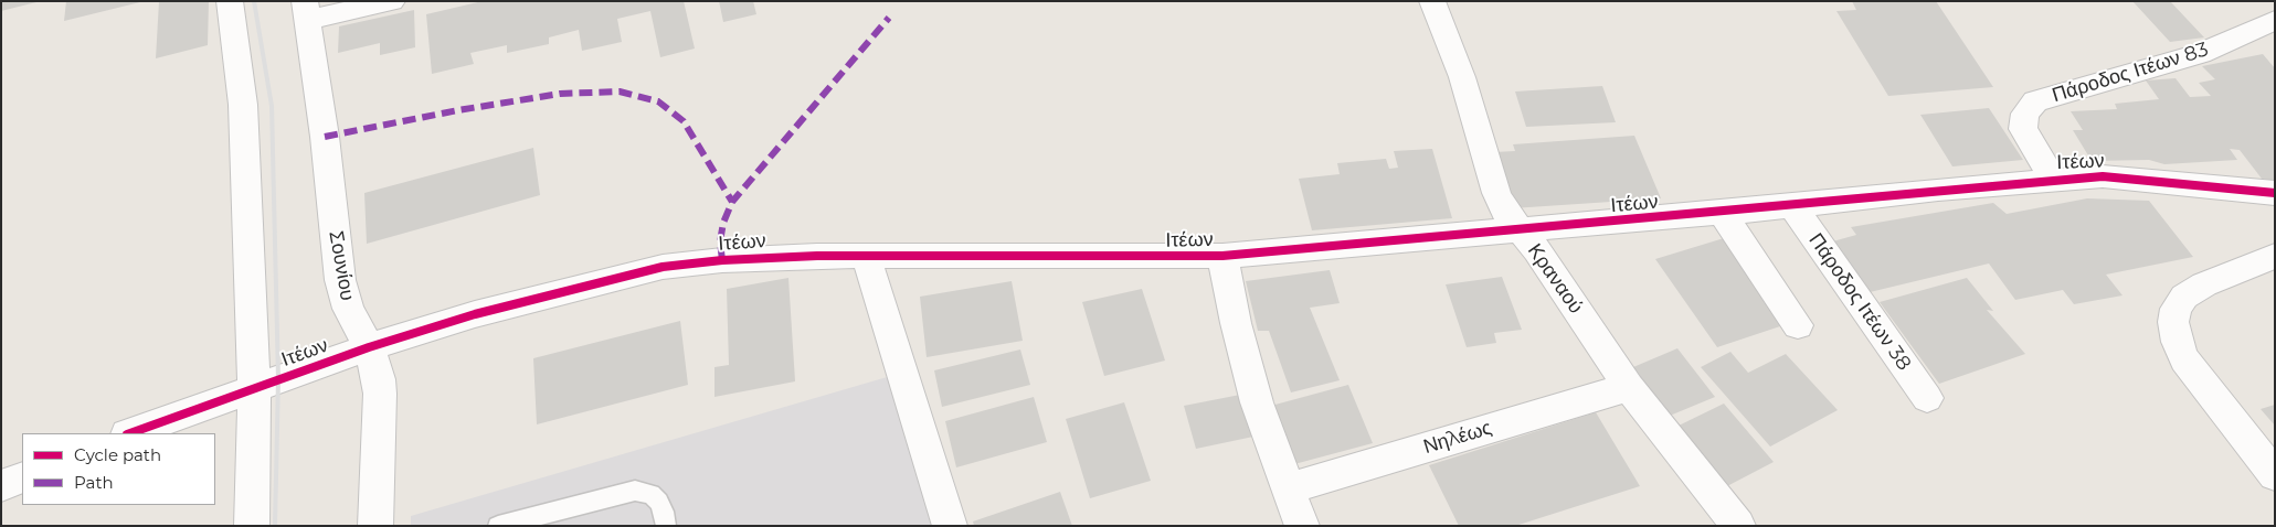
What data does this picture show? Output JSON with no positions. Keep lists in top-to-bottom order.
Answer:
{
  "streets": {
    "street": [
      "Πάροδος Ιτέων 83",
      "Ιτέων",
      "Σουνίου",
      "Κραναού",
      "Πάροδος Ιτέων 38",
      "Νηλέως"
    ]
  },
  "crossings": [
    ["Πάροδος Ιτέων 83", "Ιτέων"],
    ["Ιτέων", "Σουνίου"],
    ["Ιτέων", "Κραναού"],
    ["Ιτέων", "Πάροδος Ιτέων 38"],
    ["Κραναού", "Νηλέως"]
  ],
  "legend": ["Cycle path", "Path"]
}
